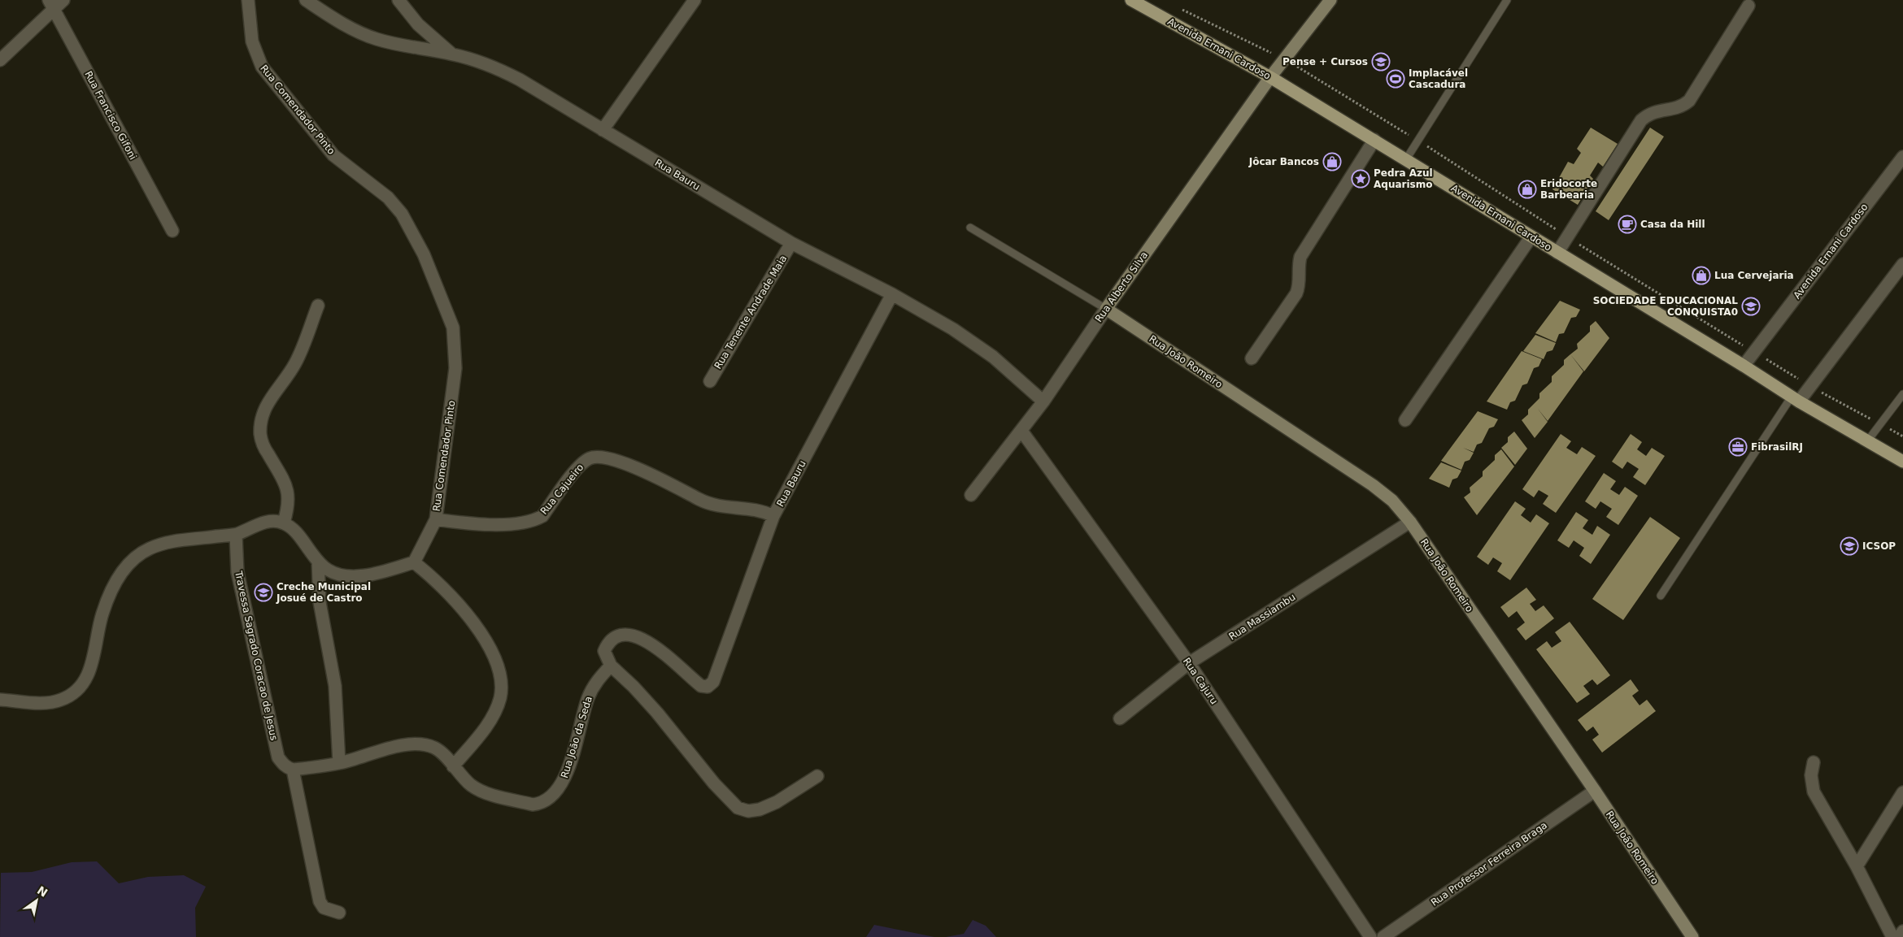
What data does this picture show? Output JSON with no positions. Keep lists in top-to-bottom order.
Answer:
{
  "streets": {
    "main road": ["Avenida Ernani Cardoso"],
    "street": [
      "Rua Comendador Pinto",
      "Rua Francisco Gifoni",
      "Rua Bauru",
      "Rua Alberto Silva",
      "Rua Tenente Andrade Maia",
      "Rua João Romeiro",
      "Rua Cajueiro",
      "Rua Massiambu",
      "Travessa Sagrado Coracao de Jesus",
      "Rua Cajuru",
      "Rua Joāo da Seda",
      "Rua Professor Ferreira Braga"
    ]
  },
  "crossings": [
    ["Avenida Ernani Cardoso", "Rua Alberto Silva"],
    ["Rua Comendador Pinto", "Rua Cajueiro"],
    ["Rua Bauru", "Rua Alberto Silva"],
    ["Rua Bauru", "Rua Tenente Andrade Maia"],
    ["Rua Bauru", "Rua Cajueiro"],
    ["Rua Bauru", "Rua Joāo da Seda"],
    ["Rua Alberto Silva", "Rua João Romeiro"],
    ["Rua Alberto Silva", "Rua Cajuru"],
    ["Rua João Romeiro", "Rua Massiambu"],
    ["Rua João Romeiro", "Rua Professor Ferreira Braga"],
    ["Rua Massiambu", "Rua Cajuru"],
    ["Travessa Sagrado Coracao de Jesus", "Rua Joāo da Seda"]
  ],
  "places": {
    "school or university": [
      "Pense + Cursos",
      "SOCIEDADE EDUCACIONAL CONQUISTA0",
      "ICSOP",
      "Creche Municipal Josué de Castro"
    ],
    "sports": ["Implacável Cascadura"],
    "shop": ["Jôcar Bancos", "Eridocorte Barbearia", "Lua Cervejaria"],
    "place": ["Pedra Azul Aquarismo"],
    "cafe": ["Casa da Hill"],
    "office": ["FibrasilRJ"]
  },
  "north": "top right"
}
